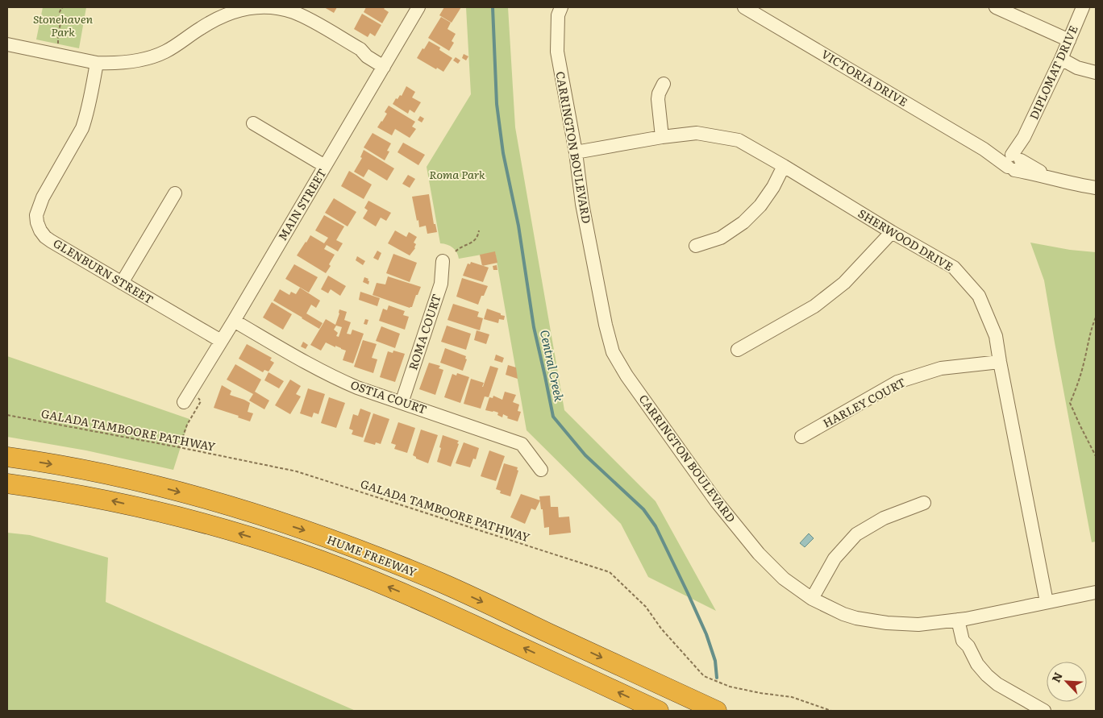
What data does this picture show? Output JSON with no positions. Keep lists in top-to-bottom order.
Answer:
{
  "streets": {
    "highway": ["HUME FREEWAY"],
    "street": [
      "DIPLOMAT DRIVE",
      "VICTORIA DRIVE",
      "CARRINGTON BOULEVARD",
      "MAIN STREET",
      "SHERWOOD DRIVE",
      "GLENBURN STREET",
      "ROMA COURT",
      "OSTIA COURT",
      "HARLEY COURT"
    ],
    "path": ["GALADA TAMBOORE PATHWAY"]
  },
  "crossings": [
    ["DIPLOMAT DRIVE", "VICTORIA DRIVE"],
    ["CARRINGTON BOULEVARD", "SHERWOOD DRIVE"],
    ["MAIN STREET", "GLENBURN STREET"],
    ["MAIN STREET", "OSTIA COURT"],
    ["SHERWOOD DRIVE", "HARLEY COURT"],
    ["ROMA COURT", "OSTIA COURT"]
  ],
  "water": ["Central Creek"],
  "parks": ["Stonehaven Park", "Roma Park"],
  "north": "top left"
}
